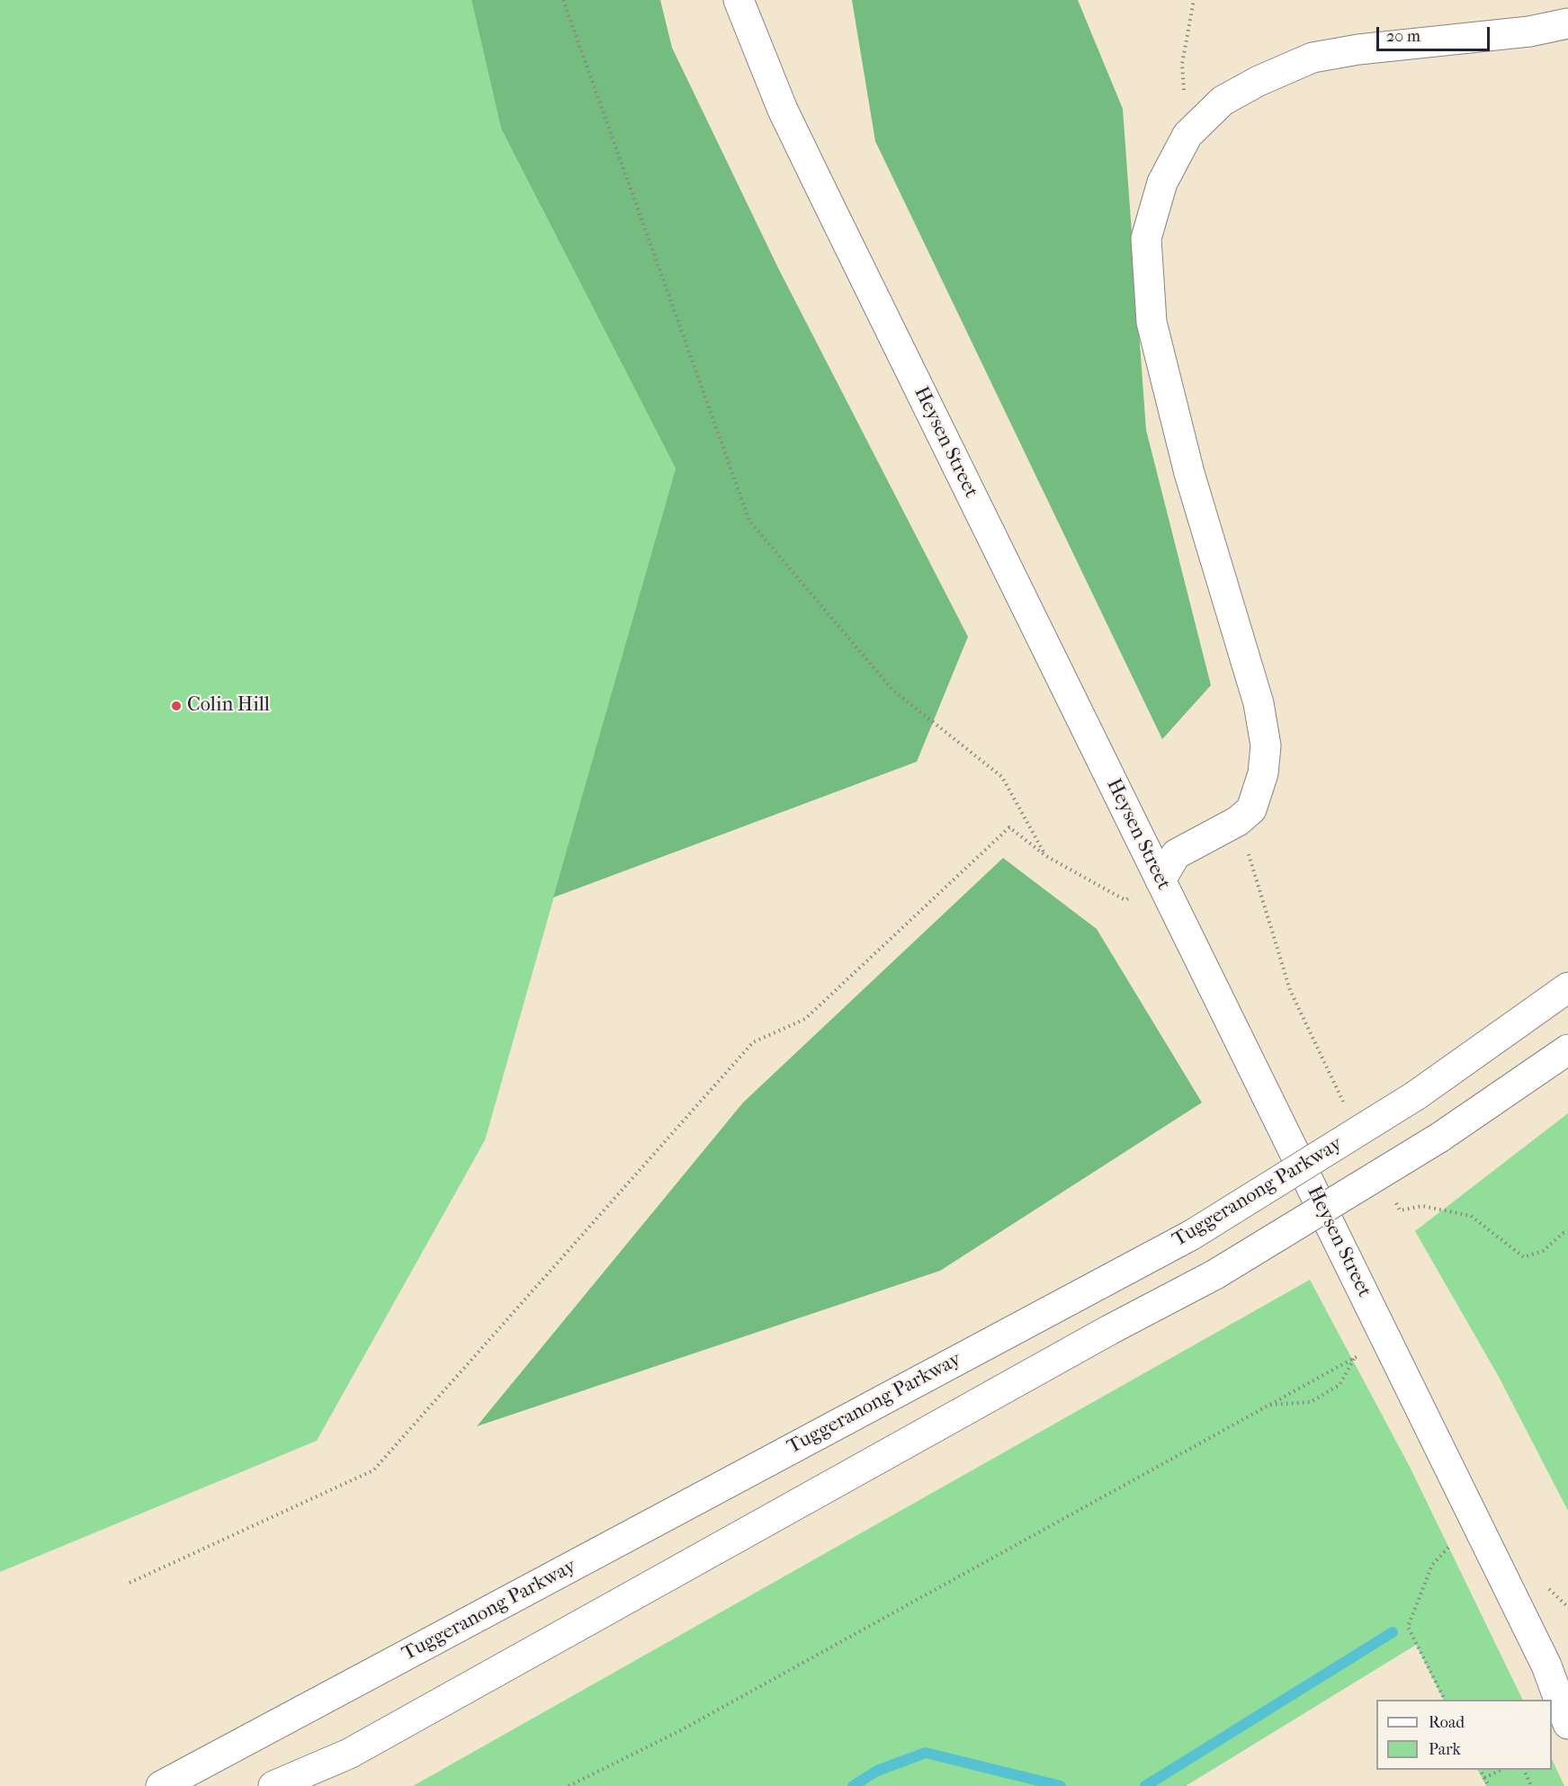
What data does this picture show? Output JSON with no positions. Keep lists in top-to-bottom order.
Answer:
{
  "streets": {
    "main road": ["Heysen Street", "Tuggeranong Parkway"]
  },
  "places": ["Colin Hill"],
  "legend": ["Road", "Park"],
  "scale_bar": "20 m"
}
